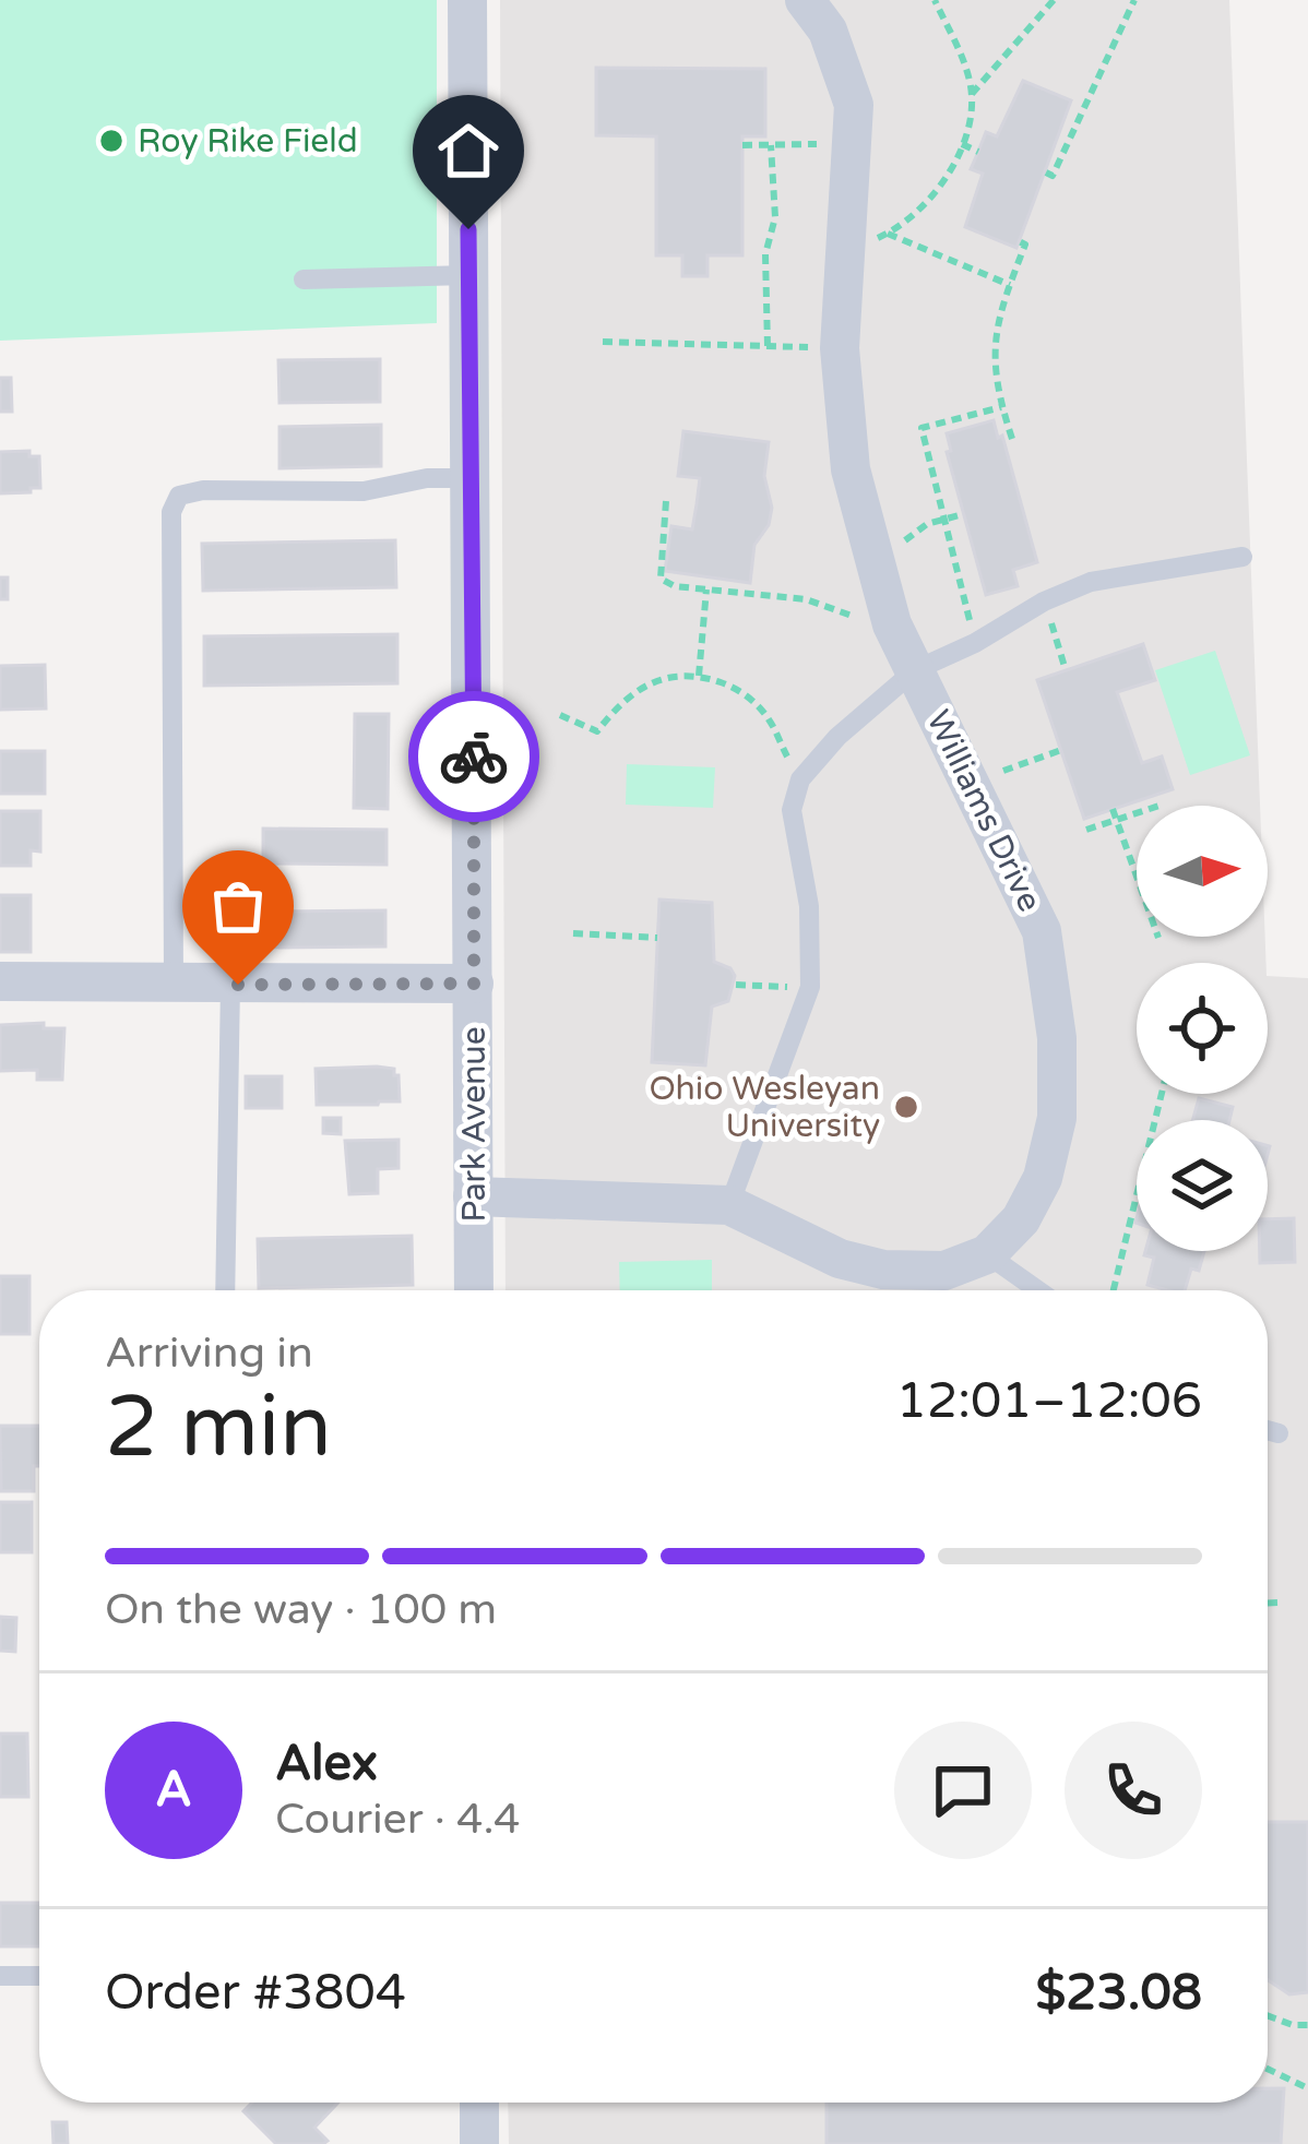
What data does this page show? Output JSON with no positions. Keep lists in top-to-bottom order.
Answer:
{
  "streets": {
    "street": ["Williams Drive", "Park Avenue"]
  },
  "places": ["Roy Rike Field", "Ohio Wesleyan University"],
  "north": "right",
  "page": {
    "heading": ["2 min", "Arriving in", "12:01–12:06"],
    "panel": [
      "Alex",
      "Courier · 4.4",
      "Order #3804",
      "$23.08"
    ],
    "bar": "On the way · 100 m",
    "round": "A"
  }
}
